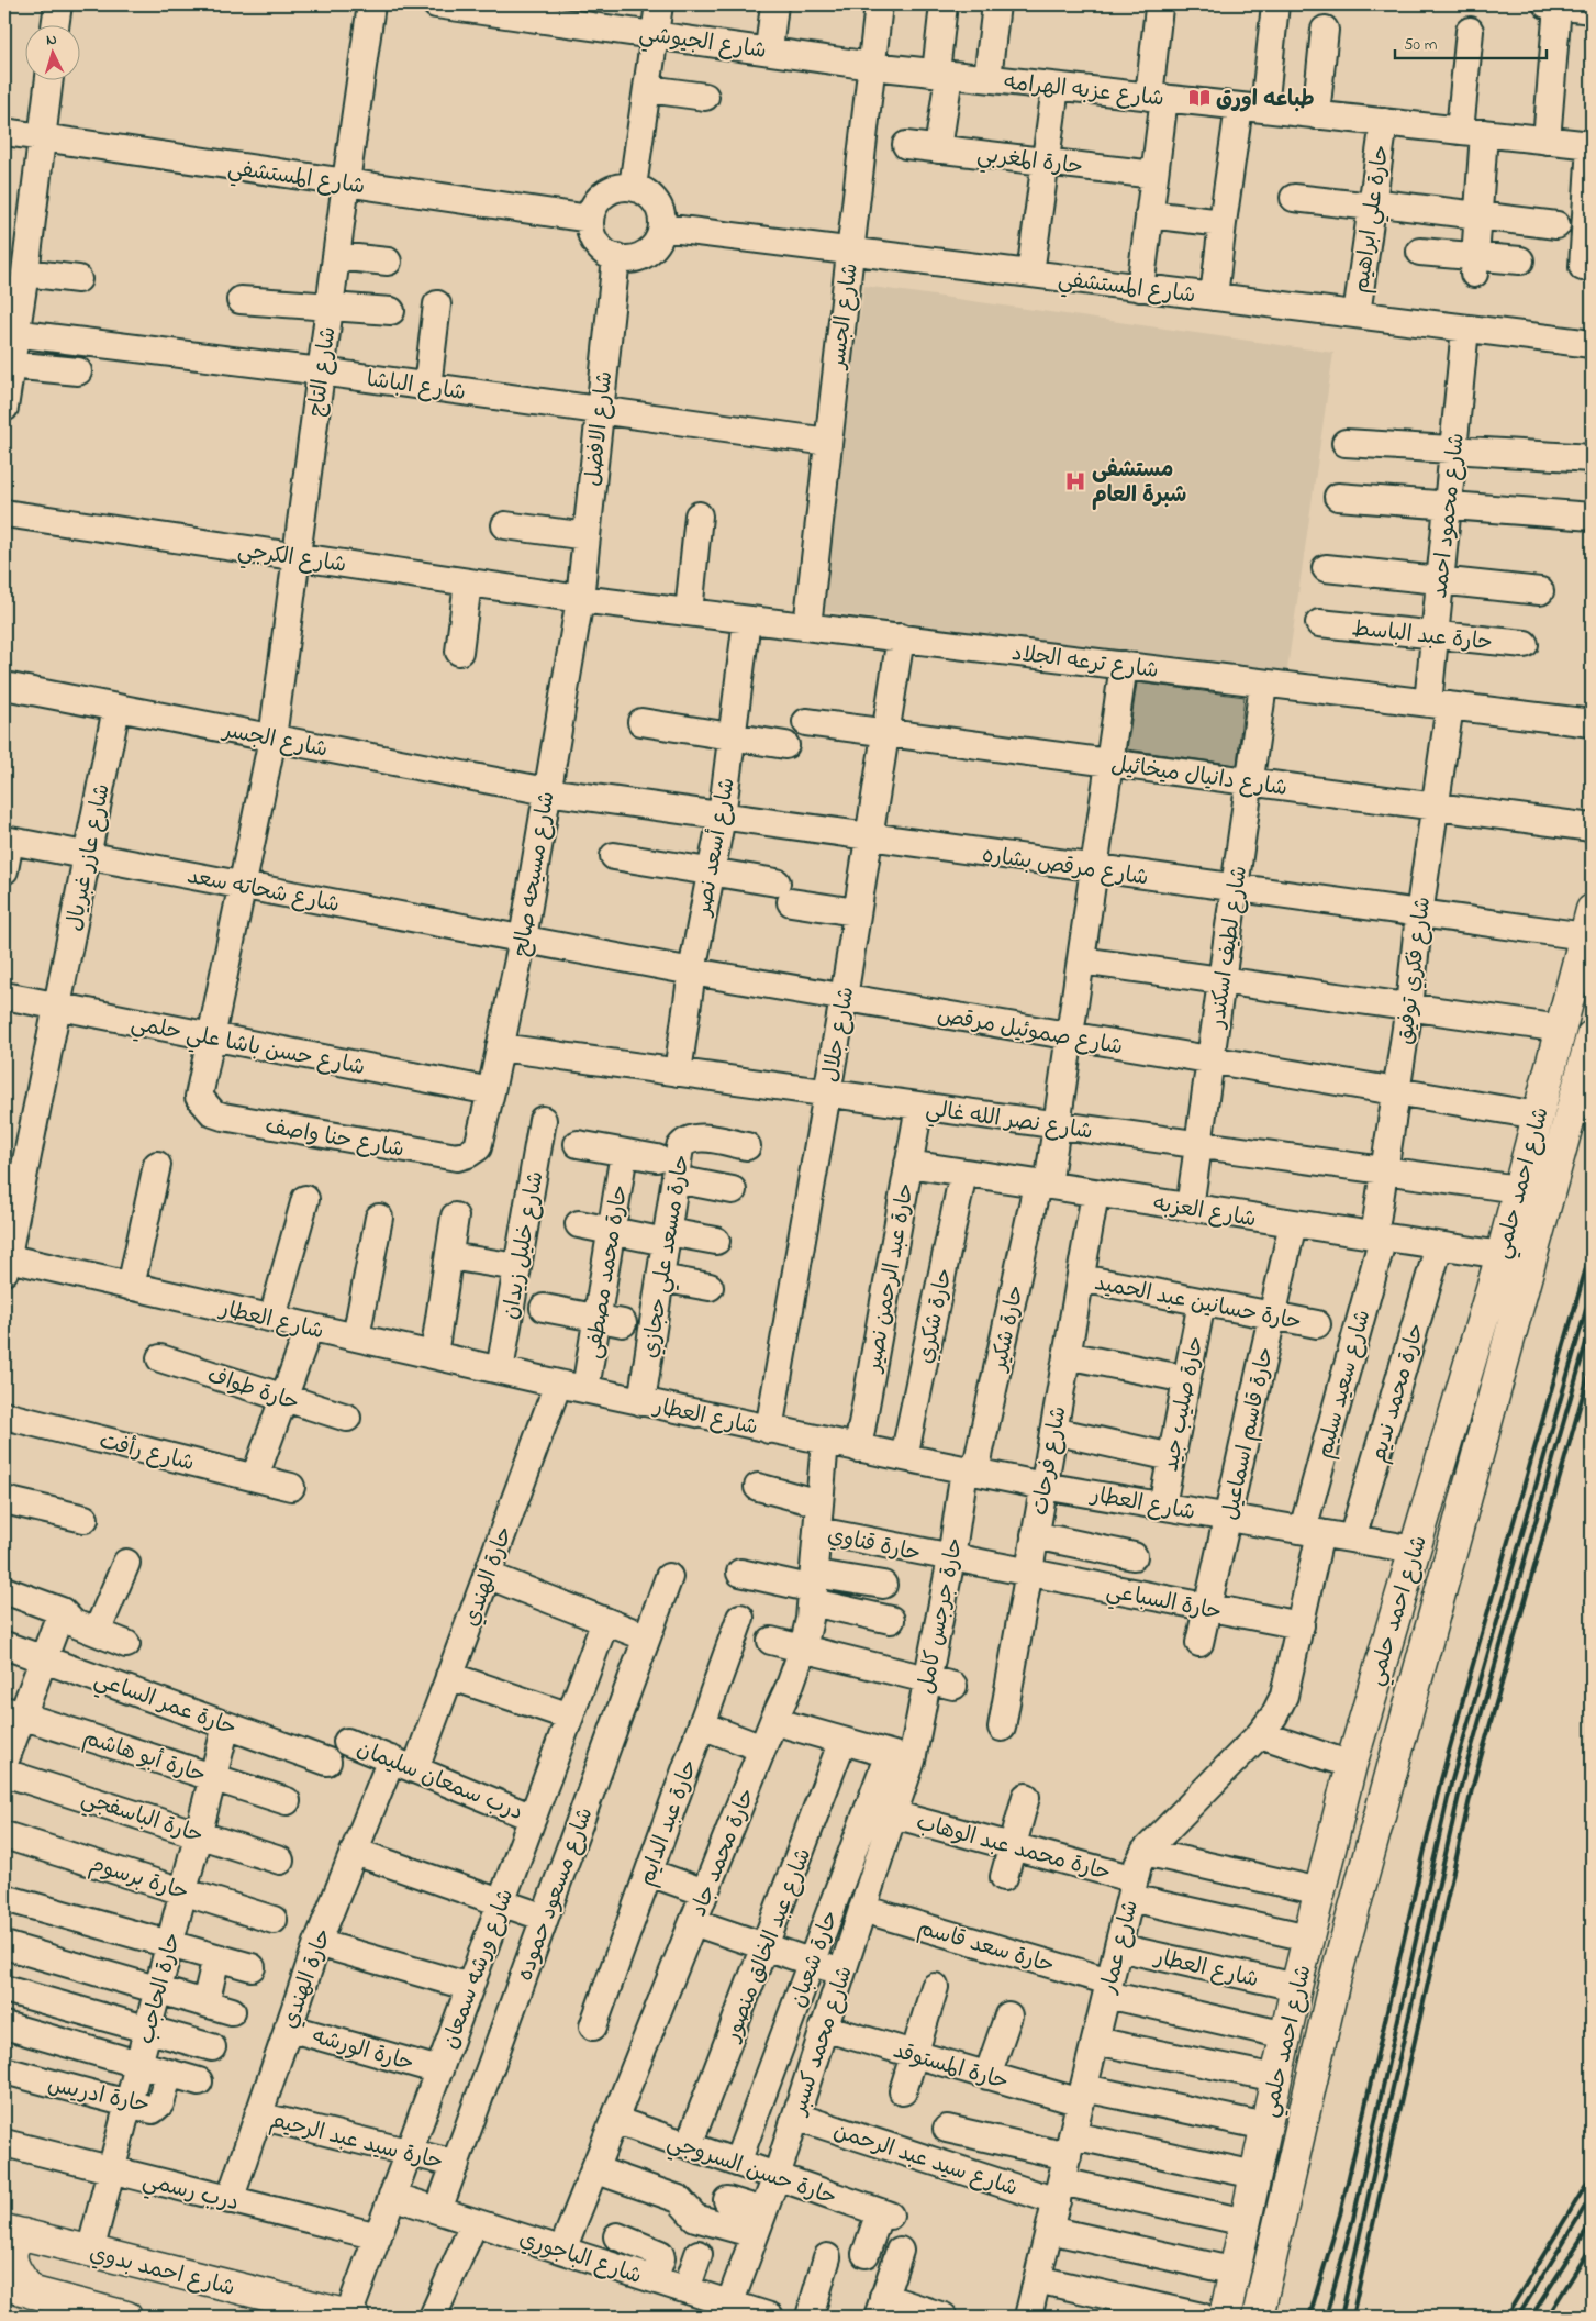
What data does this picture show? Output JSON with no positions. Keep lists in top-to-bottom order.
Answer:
{
  "streets": {
    "main road": ["شارع احمد حلمي", "شارع احمد بدوي"],
    "street": [
      "شارع الجيوشي",
      "شارع عزبه الهرامه",
      "حارة المغربي",
      "شارع المستشفي",
      "حارة علي ابراهيم",
      "شارع الجسر",
      "شارع التاج",
      "شارع الباشا",
      "شارع الافضل",
      "شارع محمود احمد",
      "شارع الكرجي",
      "حارة عبد الباسط",
      "شارع ترعه الجلاد",
      "شارع دانيال ميخائيل",
      "شارع أسعد نصر",
      "شارع عازر غبريال",
      "شارع مرقص بشاره",
      "شارع مسيحه صالح",
      "شارع شحاته سعد",
      "شارع لطيف اسكندر",
      "شارع فكري توفيق",
      "شارع صموئيل مرقص",
      "شارع جلال",
      "شارع حسن باشا علي حلمي",
      "شارع نصر الله غالي",
      "شارع حنا واصف",
      "شارع العزبه",
      "شارع خليل زيدان",
      "حارة مسعد علي حجازي",
      "حارة محمد مصطفى",
      "حارة عبد الرحمن نصير",
      "حارة حسانين عبد الحميد",
      "حارة شكري",
      "شارع العطار",
      "حارة شكير",
      "شارع سعيد سليم",
      "حارة طواف",
      "حارة محمد نديم",
      "حارة صليب جيد",
      "حارة قاسم اسماعيل",
      "شارع رأفت",
      "شارع فرحات",
      "حارة قناوي",
      "حارة الهندي",
      "حارة السباعي",
      "حارة جرجس كامل",
      "حارة عمر الساعي",
      "حارة أبو هاشم",
      "درب سمعان سليمان",
      "حارة الباسفجي",
      "حارة عبد الدايم",
      "حارة محمد عبد الوهاب",
      "حارة محمد جاد",
      "حارة برسوم",
      "شارع مسعود حموده",
      "شارع عبد الخالق منصور",
      "حارة سعد قاسم",
      "شارع عمار",
      "حارة شعبان",
      "شارع ورشه سمعان",
      "حارة الحاجب",
      "شارع محمد كسبر",
      "حارة الورشه",
      "حارة المستوقد",
      "حارة ادريس",
      "حارة سيد عبد الرحيم",
      "شارع سيد عبد الرحمن",
      "حارة حسن السروجي",
      "درب رسمي",
      "شارع الباجوري"
    ]
  },
  "crossings": [
    ["شارع الجيوشي", "شارع عزبه الهرامه"],
    ["شارع الجيوشي", "شارع الجسر"],
    ["شارع عزبه الهرامه", "حارة علي ابراهيم"],
    ["شارع عزبه الهرامه", "شارع الجسر"],
    ["شارع المستشفي", "حارة علي ابراهيم"],
    ["شارع المستشفي", "شارع الجسر"],
    ["شارع المستشفي", "شارع التاج"],
    ["شارع المستشفي", "شارع الافضل"],
    ["شارع المستشفي", "شارع محمود احمد"],
    ["شارع الجسر", "شارع التاج"],
    ["شارع الجسر", "شارع الباشا"],
    ["شارع الجسر", "شارع ترعه الجلاد"],
    ["شارع الجسر", "شارع عازر غبريال"],
    ["شارع الجسر", "شارع مرقص بشاره"],
    ["شارع الجسر", "شارع مسيحه صالح"],
    ["شارع التاج", "شارع الباشا"],
    ["شارع التاج", "شارع الكرجي"],
    ["شارع التاج", "شارع شحاته سعد"],
    ["شارع التاج", "شارع حسن باشا علي حلمي"],
    ["شارع التاج", "شارع حنا واصف"],
    ["شارع الباشا", "شارع الافضل"],
    ["شارع الافضل", "شارع الكرجي"],
    ["شارع الافضل", "شارع ترعه الجلاد"],
    ["شارع الافضل", "شارع مسيحه صالح"],
    ["شارع محمود احمد", "حارة عبد الباسط"],
    ["شارع محمود احمد", "شارع ترعه الجلاد"],
    ["شارع محمود احمد", "شارع فكري توفيق"],
    ["شارع الكرجي", "شارع ترعه الجلاد"],
    ["شارع الكرجي", "شارع مسيحه صالح"],
    ["شارع ترعه الجلاد", "شارع أسعد نصر"],
    ["شارع ترعه الجلاد", "شارع مسيحه صالح"],
    ["شارع ترعه الجلاد", "شارع لطيف اسكندر"],
    ["شارع ترعه الجلاد", "شارع فكري توفيق"],
    ["شارع ترعه الجلاد", "شارع جلال"],
    ["شارع ترعه الجلاد", "حارة شكير"],
    ["شارع دانيال ميخائيل", "شارع لطيف اسكندر"],
    ["شارع دانيال ميخائيل", "شارع فكري توفيق"],
    ["شارع دانيال ميخائيل", "شارع جلال"],
    ["شارع دانيال ميخائيل", "حارة شكير"],
    ["شارع أسعد نصر", "شارع مرقص بشاره"],
    ["شارع أسعد نصر", "شارع صموئيل مرقص"],
    ["شارع أسعد نصر", "شارع نصر الله غالي"],
    ["شارع عازر غبريال", "شارع شحاته سعد"],
    ["شارع عازر غبريال", "شارع حسن باشا علي حلمي"],
    ["شارع عازر غبريال", "شارع العطار"],
    ["شارع مرقص بشاره", "شارع مسيحه صالح"],
    ["شارع مرقص بشاره", "شارع لطيف اسكندر"],
    ["شارع مرقص بشاره", "شارع فكري توفيق"],
    ["شارع مرقص بشاره", "شارع جلال"],
    ["شارع مرقص بشاره", "شارع احمد حلمي"],
    ["شارع مرقص بشاره", "حارة شكير"],
    ["شارع مسيحه صالح", "شارع شحاته سعد"],
    ["شارع مسيحه صالح", "شارع صموئيل مرقص"],
    ["شارع مسيحه صالح", "شارع حسن باشا علي حلمي"],
    ["شارع مسيحه صالح", "شارع نصر الله غالي"],
    ["شارع مسيحه صالح", "شارع حنا واصف"],
    ["شارع شحاته سعد", "شارع صموئيل مرقص"],
    ["شارع لطيف اسكندر", "شارع صموئيل مرقص"],
    ["شارع لطيف اسكندر", "شارع نصر الله غالي"],
    ["شارع لطيف اسكندر", "شارع العزبه"],
    ["شارع فكري توفيق", "شارع صموئيل مرقص"],
    ["شارع فكري توفيق", "شارع نصر الله غالي"],
    ["شارع فكري توفيق", "شارع العزبه"],
    ["شارع فكري توفيق", "شارع سعيد سليم"],
    ["شارع صموئيل مرقص", "شارع جلال"],
    ["شارع صموئيل مرقص", "شارع احمد حلمي"],
    ["شارع صموئيل مرقص", "حارة شكير"],
    ["شارع جلال", "شارع نصر الله غالي"],
    ["شارع جلال", "شارع العطار"],
    ["شارع نصر الله غالي", "شارع احمد حلمي"],
    ["شارع نصر الله غالي", "حارة عبد الرحمن نصير"],
    ["شارع نصر الله غالي", "حارة شكير"],
    ["شارع احمد حلمي", "شارع العزبه"],
    ["شارع احمد حلمي", "شارع العطار"],
    ["شارع احمد حلمي", "حارة محمد عبد الوهاب"],
    ["شارع احمد حلمي", "حارة سعد قاسم"],
    ["شارع احمد حلمي", "حارة المستوقد"],
    ["شارع احمد حلمي", "شارع سيد عبد الرحمن"],
    ["شارع العزبه", "حارة عبد الرحمن نصير"],
    ["شارع العزبه", "حارة شكري"],
    ["شارع العزبه", "حارة شكير"],
    ["شارع العزبه", "شارع سعيد سليم"],
    ["شارع العزبه", "حارة محمد نديم"],
    ["شارع العزبه", "حارة قاسم اسماعيل"],
    ["شارع العزبه", "شارع فرحات"],
    ["شارع خليل زيدان", "شارع العطار"],
    ["حارة مسعد علي حجازي", "شارع العطار"],
    ["حارة محمد مصطفى", "شارع العطار"],
    ["حارة عبد الرحمن نصير", "شارع العطار"],
    ["حارة حسانين عبد الحميد", "حارة صليب جيد"],
    ["حارة حسانين عبد الحميد", "حارة قاسم اسماعيل"],
    ["حارة حسانين عبد الحميد", "شارع فرحات"],
    ["حارة شكري", "شارع العطار"],
    ["شارع العطار", "حارة شكير"],
    ["شارع العطار", "شارع سعيد سليم"],
    ["شارع العطار", "حارة محمد نديم"],
    ["شارع العطار", "حارة صليب جيد"],
    ["شارع العطار", "حارة قاسم اسماعيل"],
    ["شارع العطار", "شارع فرحات"],
    ["شارع العطار", "حارة الهندي"],
    ["شارع العطار", "حارة جرجس كامل"],
    ["شارع العطار", "حارة محمد جاد"],
    ["شارع العطار", "شارع عمار"],
    ["حارة شكير", "حارة جرجس كامل"],
    ["شارع سعيد سليم", "حارة السباعي"],
    ["شارع سعيد سليم", "شارع عمار"],
    ["حارة قاسم اسماعيل", "حارة السباعي"],
    ["شارع فرحات", "حارة قناوي"],
    ["شارع فرحات", "حارة السباعي"],
    ["حارة قناوي", "حارة السباعي"],
    ["حارة قناوي", "حارة جرجس كامل"],
    ["حارة قناوي", "حارة محمد جاد"],
    ["حارة الهندي", "درب سمعان سليمان"],
    ["حارة الهندي", "حارة الورشه"],
    ["حارة الهندي", "حارة سيد عبد الرحيم"],
    ["حارة الهندي", "درب رسمي"],
    ["حارة السباعي", "شارع عمار"],
    ["حارة جرجس كامل", "حارة شعبان"],
    ["حارة جرجس كامل", "شارع محمد كسبر"],
    ["حارة عمر الساعي", "حارة الحاجب"],
    ["حارة أبو هاشم", "حارة الحاجب"],
    ["درب سمعان سليمان", "شارع ورشه سمعان"],
    ["حارة الباسفجي", "حارة الحاجب"],
    ["حارة محمد عبد الوهاب", "شارع عمار"],
    ["حارة محمد عبد الوهاب", "شارع محمد كسبر"],
    ["حارة محمد جاد", "حارة حسن السروجي"],
    ["حارة محمد جاد", "شارع الباجوري"],
    ["حارة برسوم", "حارة الحاجب"],
    ["شارع مسعود حموده", "حارة سيد عبد الرحيم"],
    ["شارع مسعود حموده", "شارع الباجوري"],
    ["شارع عبد الخالق منصور", "حارة حسن السروجي"],
    ["حارة سعد قاسم", "شارع عمار"],
    ["حارة سعد قاسم", "شارع محمد كسبر"],
    ["شارع عمار", "حارة المستوقد"],
    ["شارع عمار", "شارع سيد عبد الرحمن"],
    ["حارة شعبان", "شارع محمد كسبر"],
    ["حارة شعبان", "حارة حسن السروجي"],
    ["شارع ورشه سمعان", "حارة الورشه"],
    ["شارع ورشه سمعان", "حارة سيد عبد الرحيم"],
    ["شارع ورشه سمعان", "درب رسمي"],
    ["شارع ورشه سمعان", "شارع الباجوري"],
    ["شارع ورشه سمعان", "شارع احمد بدوي"],
    ["حارة الحاجب", "حارة ادريس"],
    ["حارة الحاجب", "درب رسمي"],
    ["حارة الحاجب", "شارع احمد بدوي"],
    ["شارع محمد كسبر", "حارة المستوقد"],
    ["شارع محمد كسبر", "شارع سيد عبد الرحمن"],
    ["شارع محمد كسبر", "حارة حسن السروجي"],
    ["شارع محمد كسبر", "شارع الباجوري"]
  ],
  "places": {
    "library": ["طباعه اورق"],
    "hospital": ["مستشفى شبرة العام"]
  },
  "scale_bar": "50 m",
  "north": "top"
}
